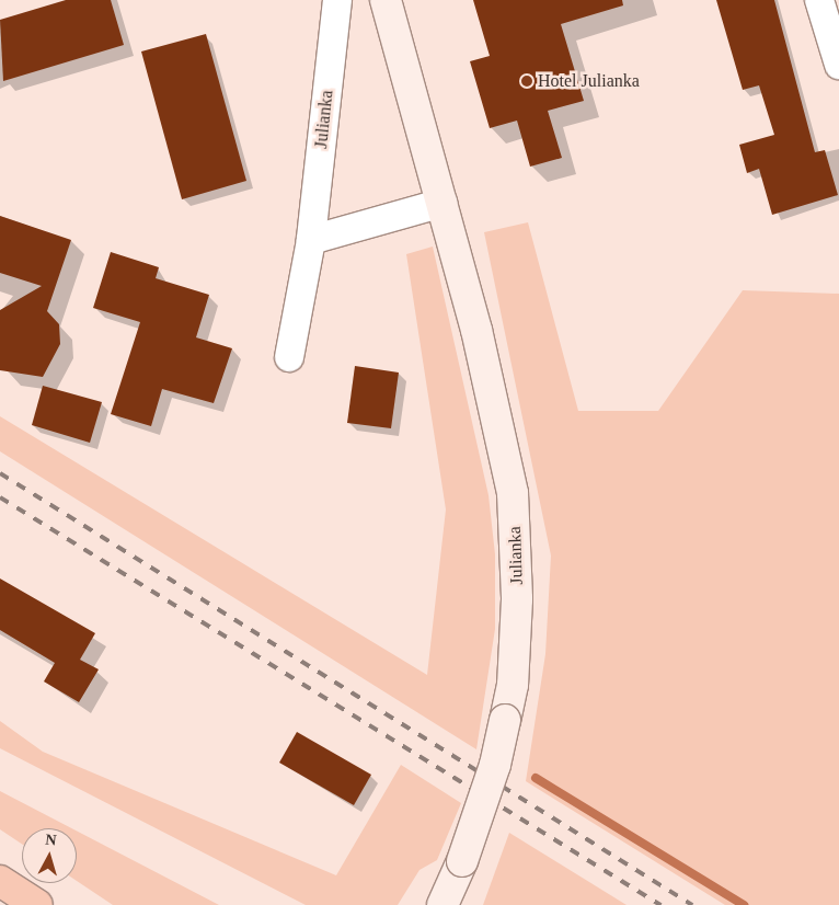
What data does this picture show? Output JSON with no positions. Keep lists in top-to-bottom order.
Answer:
{
  "streets": {
    "street": ["Julianka"]
  },
  "places": ["Hotel Julianka"],
  "north": "top"
}
